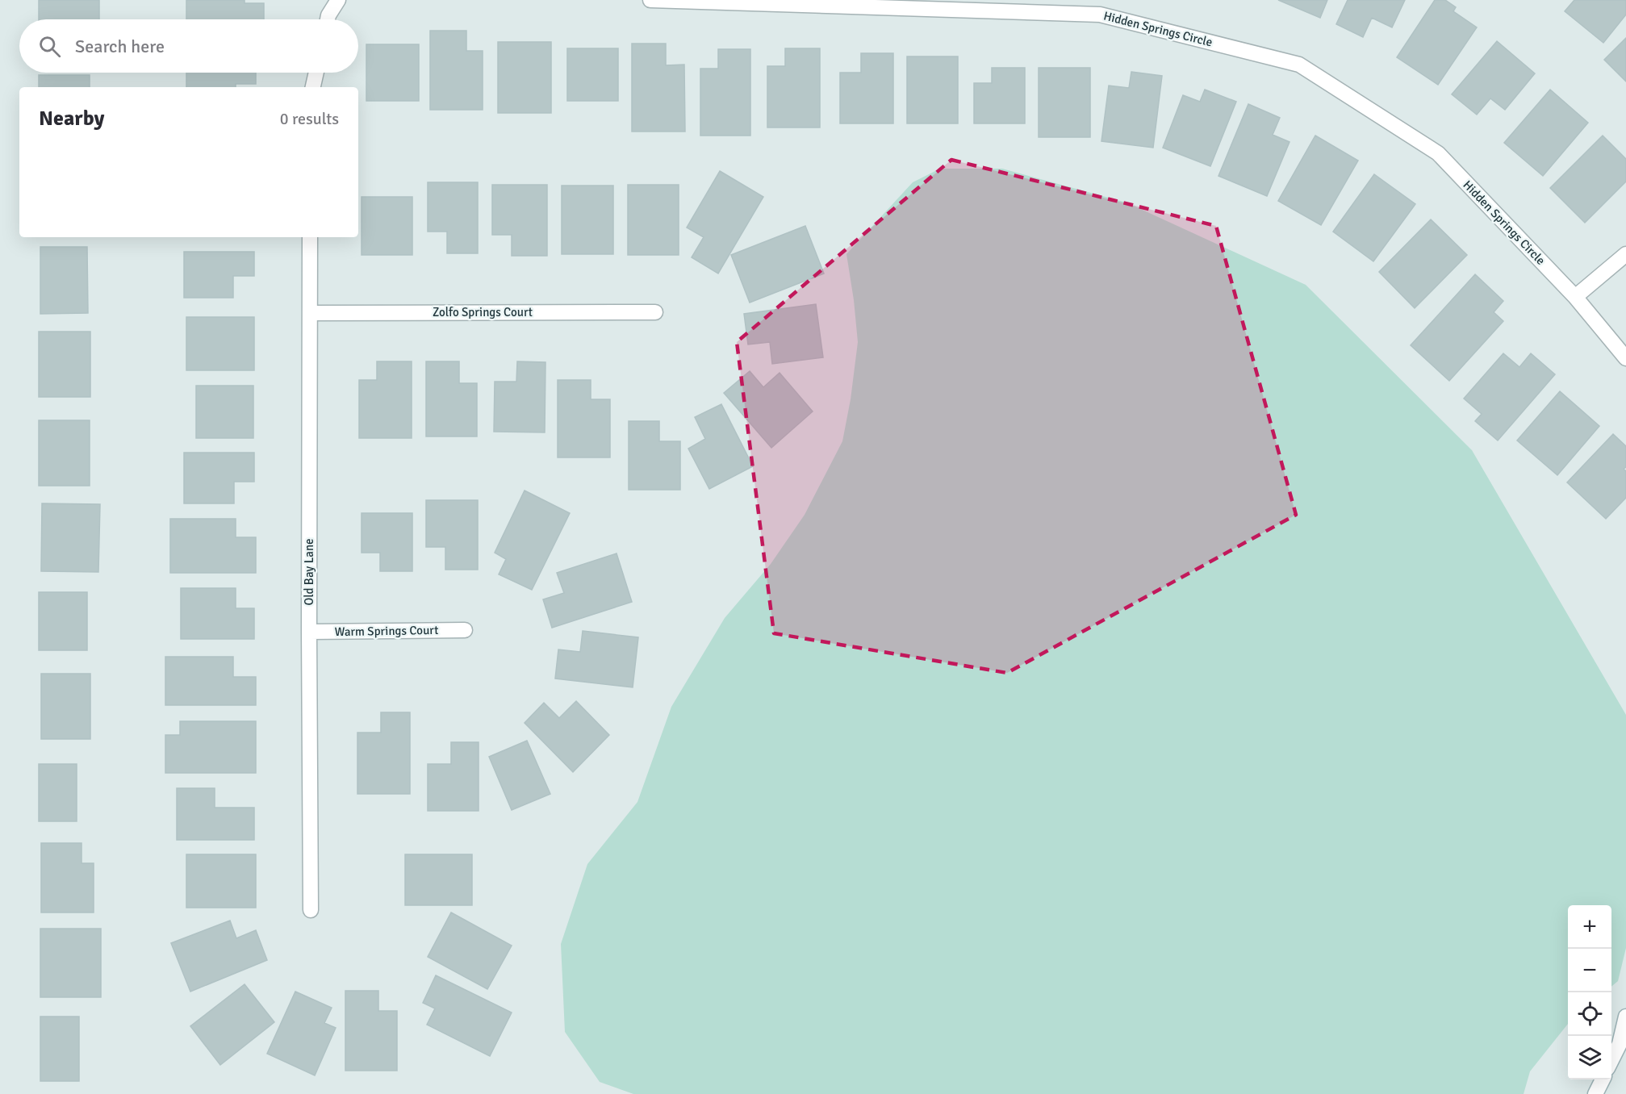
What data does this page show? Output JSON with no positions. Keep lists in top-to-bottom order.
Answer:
{
  "streets": {
    "street": [
      "Hidden Springs Circle",
      "Zolfo Springs Court",
      "Old Bay Lane",
      "Warm Springs Court"
    ]
  },
  "crossings": [
    ["Zolfo Springs Court", "Old Bay Lane"],
    ["Old Bay Lane", "Warm Springs Court"]
  ],
  "page": {
    "search": "Search here",
    "heading": ["Nearby", "0 results"],
    "map_buttons": ["+", "−"]
  }
}
